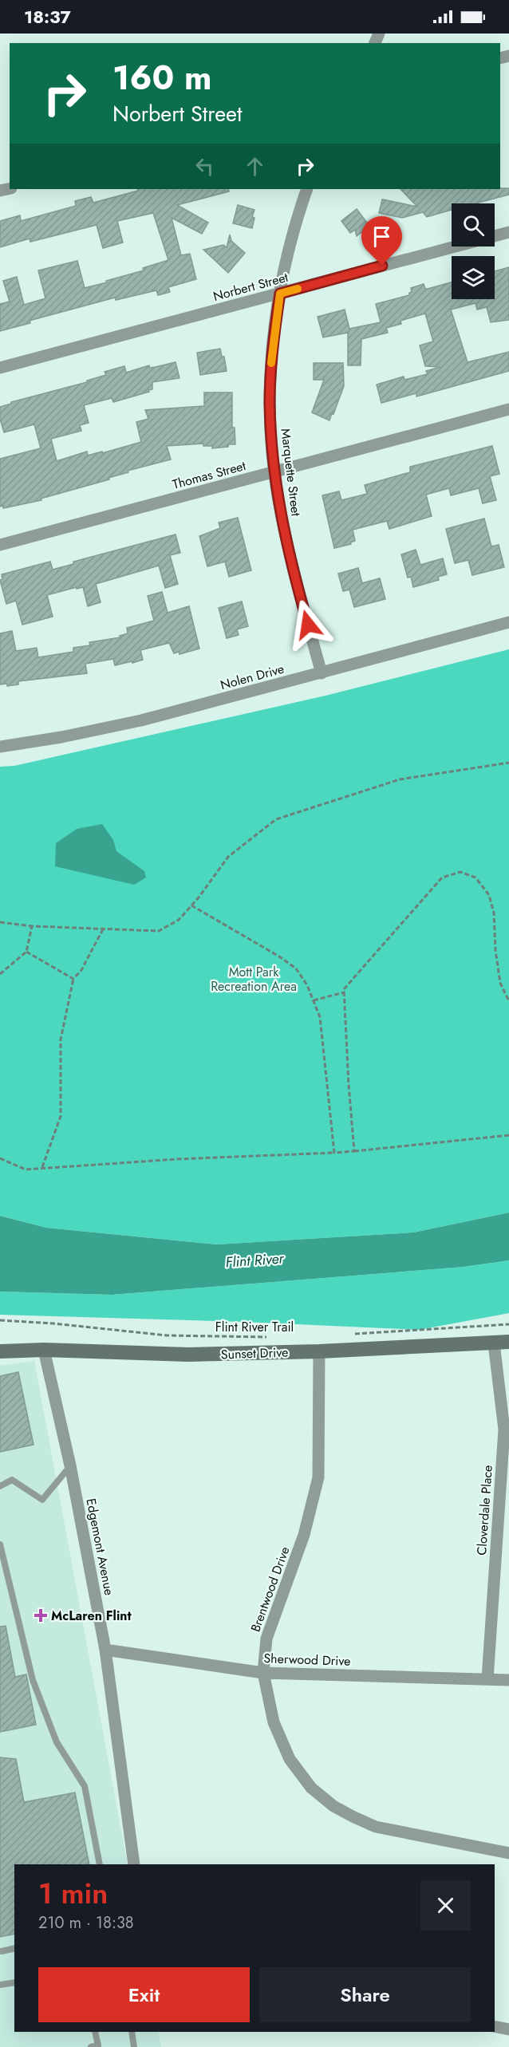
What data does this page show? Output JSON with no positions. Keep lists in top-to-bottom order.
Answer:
{
  "streets": {
    "street": [
      "Norbert Street",
      "Marquette Street",
      "Thomas Street",
      "Nolen Drive",
      "Sunset Drive",
      "Cloverdale Place",
      "Edgemont Avenue",
      "Brentwood Drive",
      "Sherwood Drive"
    ],
    "path": ["Flint River Trail"]
  },
  "crossings": [
    ["Norbert Street", "Marquette Street"],
    ["Marquette Street", "Thomas Street"],
    ["Marquette Street", "Nolen Drive"],
    ["Sunset Drive", "Cloverdale Place"],
    ["Sunset Drive", "Edgemont Avenue"],
    ["Sunset Drive", "Brentwood Drive"],
    ["Cloverdale Place", "Sherwood Drive"],
    ["Edgemont Avenue", "Sherwood Drive"],
    ["Brentwood Drive", "Sherwood Drive"]
  ],
  "water": ["Flint River"],
  "parks": ["Mott Park Recreation Area"],
  "places": {
    "health": ["McLaren Flint"]
  },
  "page": {
    "status": "18:37",
    "turn": ["160 m", "Norbert Street"],
    "heading": ["1 min", "210 m · 18:38"],
    "buttons": ["Exit", "Share"]
  }
}
